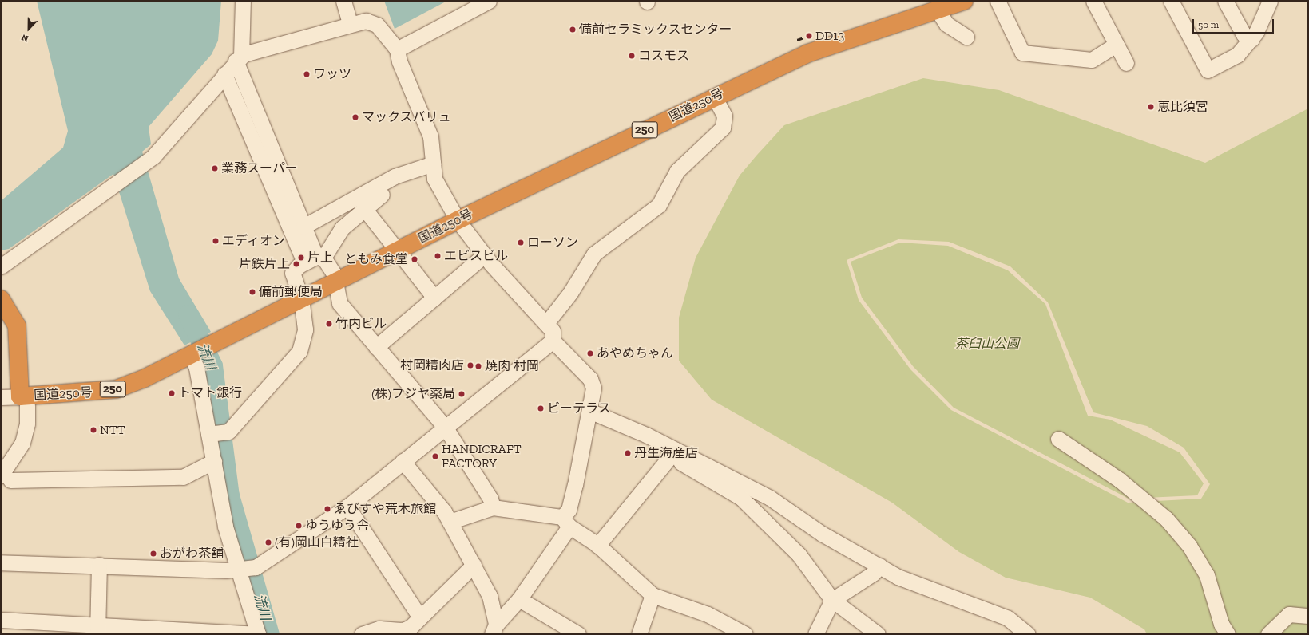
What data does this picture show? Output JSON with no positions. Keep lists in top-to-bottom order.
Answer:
{
  "streets": {
    "highway": ["国道250号", "250"]
  },
  "water": ["流川"],
  "parks": ["茶臼山公園"],
  "places": [
    "備前セラミックスセンター",
    "DD13",
    "コスモス",
    "ワッツ",
    "恵比須宮",
    "マックスバリュ",
    "業務スーパー",
    "エディオン",
    "ローソン",
    "エビスビル",
    "片上",
    "ともみ食堂",
    "片鉄片上",
    "備前郵便局",
    "竹内ビル",
    "あやめちゃん",
    "村岡精肉店",
    "焼肉 村岡",
    "トマト銀行",
    "(株)フジヤ薬局",
    "ビーテラス",
    "NTT",
    "丹生海産店",
    "HANDICRAFT FACTORY",
    "ゑびすや荒木旅館",
    "ゆうゆう舎",
    "(有)岡山白精社",
    "おがわ茶舗"
  ],
  "scale_bar": "50 m",
  "north": "bottom"
}
